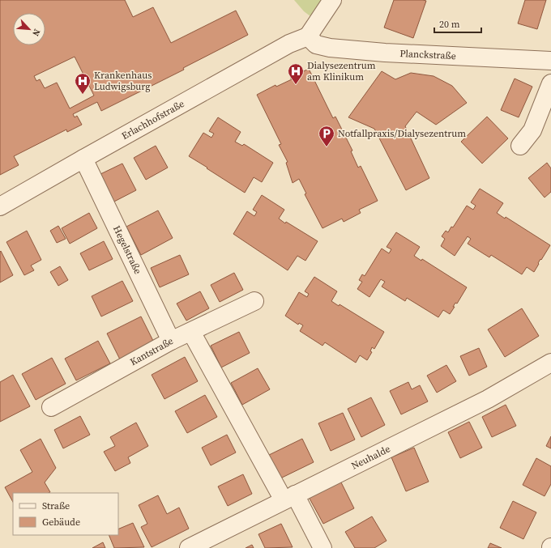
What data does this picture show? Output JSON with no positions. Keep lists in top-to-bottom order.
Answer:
{
  "streets": {
    "street": [
      "Planckstraße",
      "Erlachhofstraße",
      "Hegelstraße",
      "Kantstraße",
      "Neuhalde"
    ]
  },
  "crossings": [
    ["Planckstraße", "Erlachhofstraße"],
    ["Erlachhofstraße", "Hegelstraße"],
    ["Hegelstraße", "Kantstraße"]
  ],
  "places": {
    "hospital": ["Dialysezentrum am Klinikum", "Krankenhaus Ludwigsburg"],
    "parking": ["Notfallpraxis/Dialysezentrum"]
  },
  "legend": ["Straße", "Gebäude"],
  "scale_bar": "20 m",
  "north": "bottom right"
}
